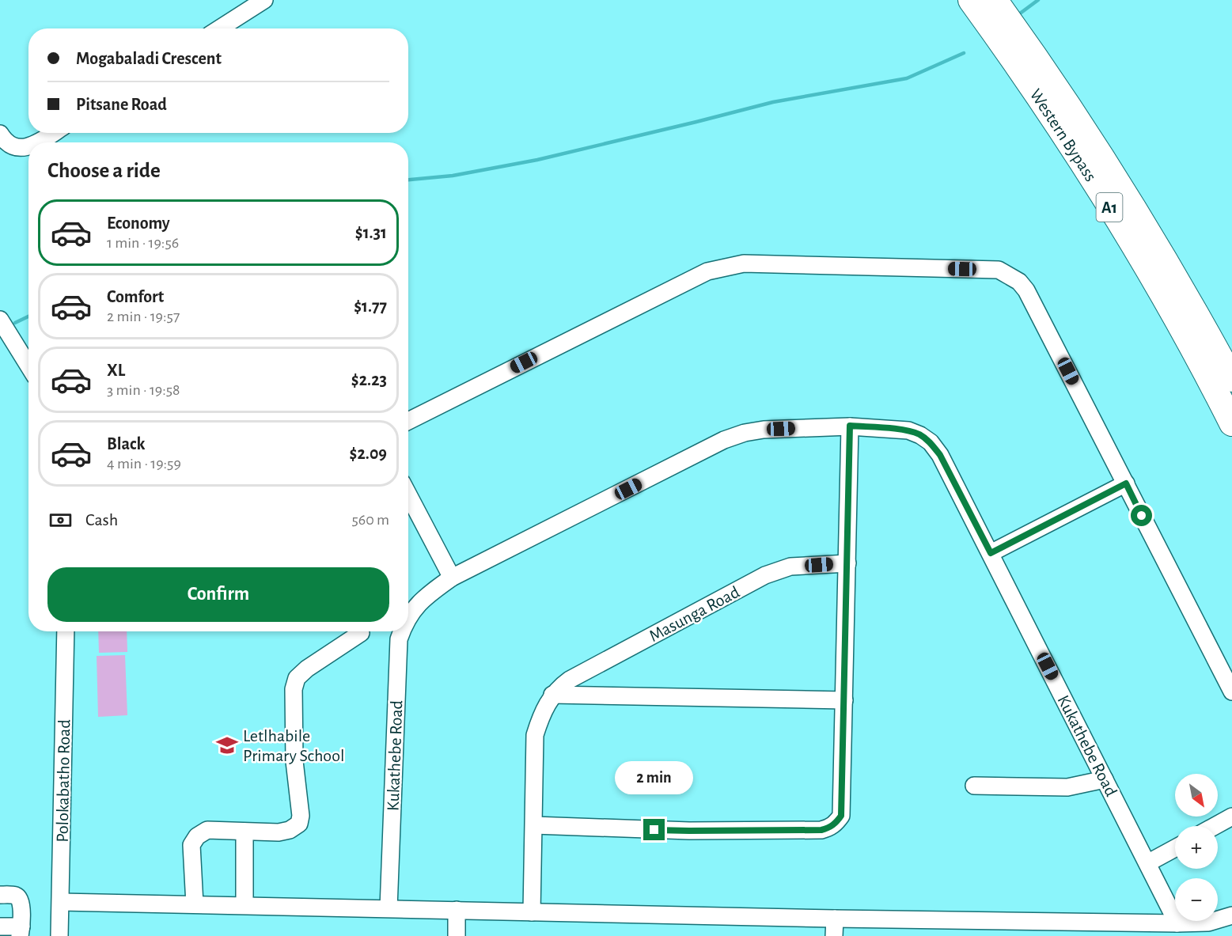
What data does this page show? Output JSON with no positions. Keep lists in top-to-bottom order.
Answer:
{
  "streets": {
    "highway": ["Western Bypass", "A1"],
    "street": ["Masunga Road", "Kukathebe Road", "Polokabatho Road"]
  },
  "places": {
    "school or university": ["Letlhabile Primary School"]
  },
  "north": "bottom right",
  "page": {
    "banner": ["Mogabaladi Crescent", "Pitsane Road"],
    "heading": "Choose a ride",
    "list": [
      {
        "name": "Economy",
        "note": "1 min · 19:56",
        "value": "$1.31"
      },
      {
        "name": "Comfort",
        "note": "2 min · 19:57",
        "value": "$1.77"
      },
      {
        "name": "XL",
        "note": "3 min · 19:58",
        "value": "$2.23"
      },
      {
        "name": "Black",
        "note": "4 min · 19:59",
        "value": "$2.09"
      }
    ],
    "pay": ["Cash", "560 m"],
    "buttons": "Confirm",
    "bubble": "2 min",
    "map_buttons": ["+", "−"]
  }
}
